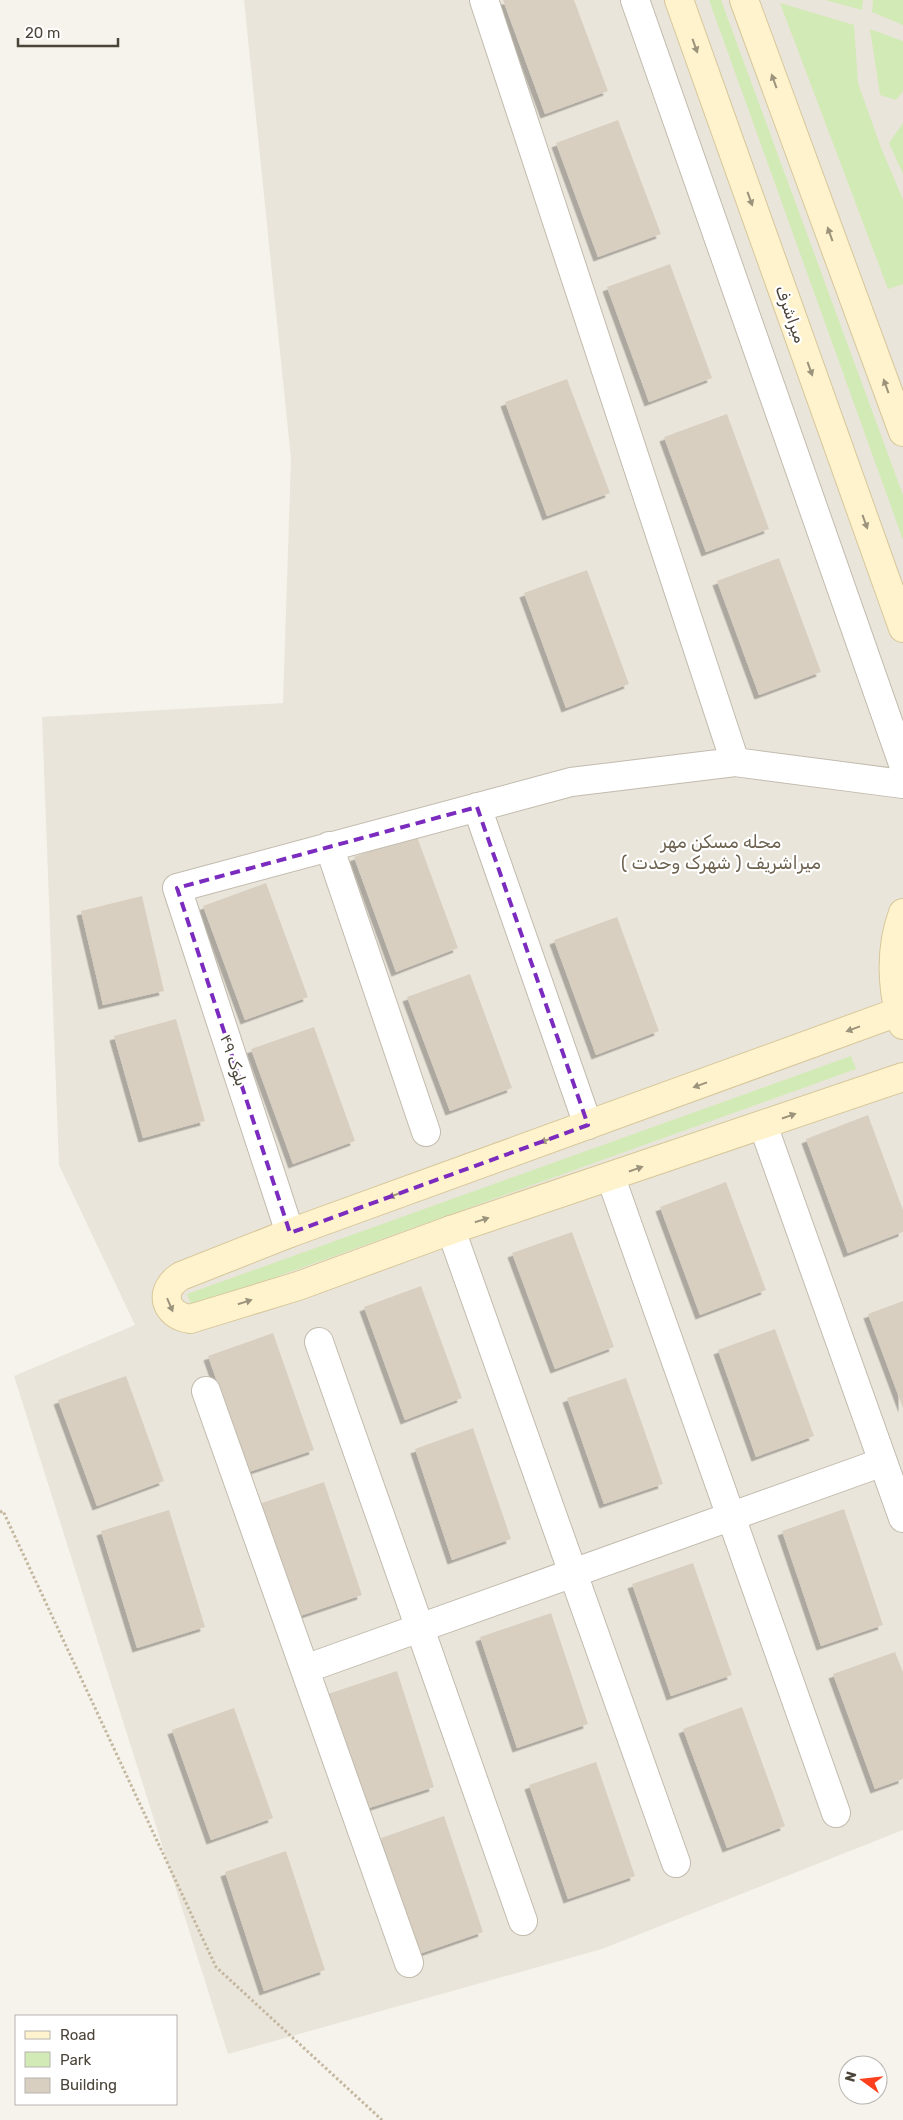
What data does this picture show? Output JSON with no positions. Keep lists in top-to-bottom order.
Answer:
{
  "streets": {
    "street": ["میراشرف", "بلوک ۴۹"]
  },
  "districts": ["محله مسکن مهر میراشریف ( شهرک وحدت )"],
  "legend": ["Road", "Park", "Building"],
  "scale_bar": "20 m",
  "north": "left"
}
